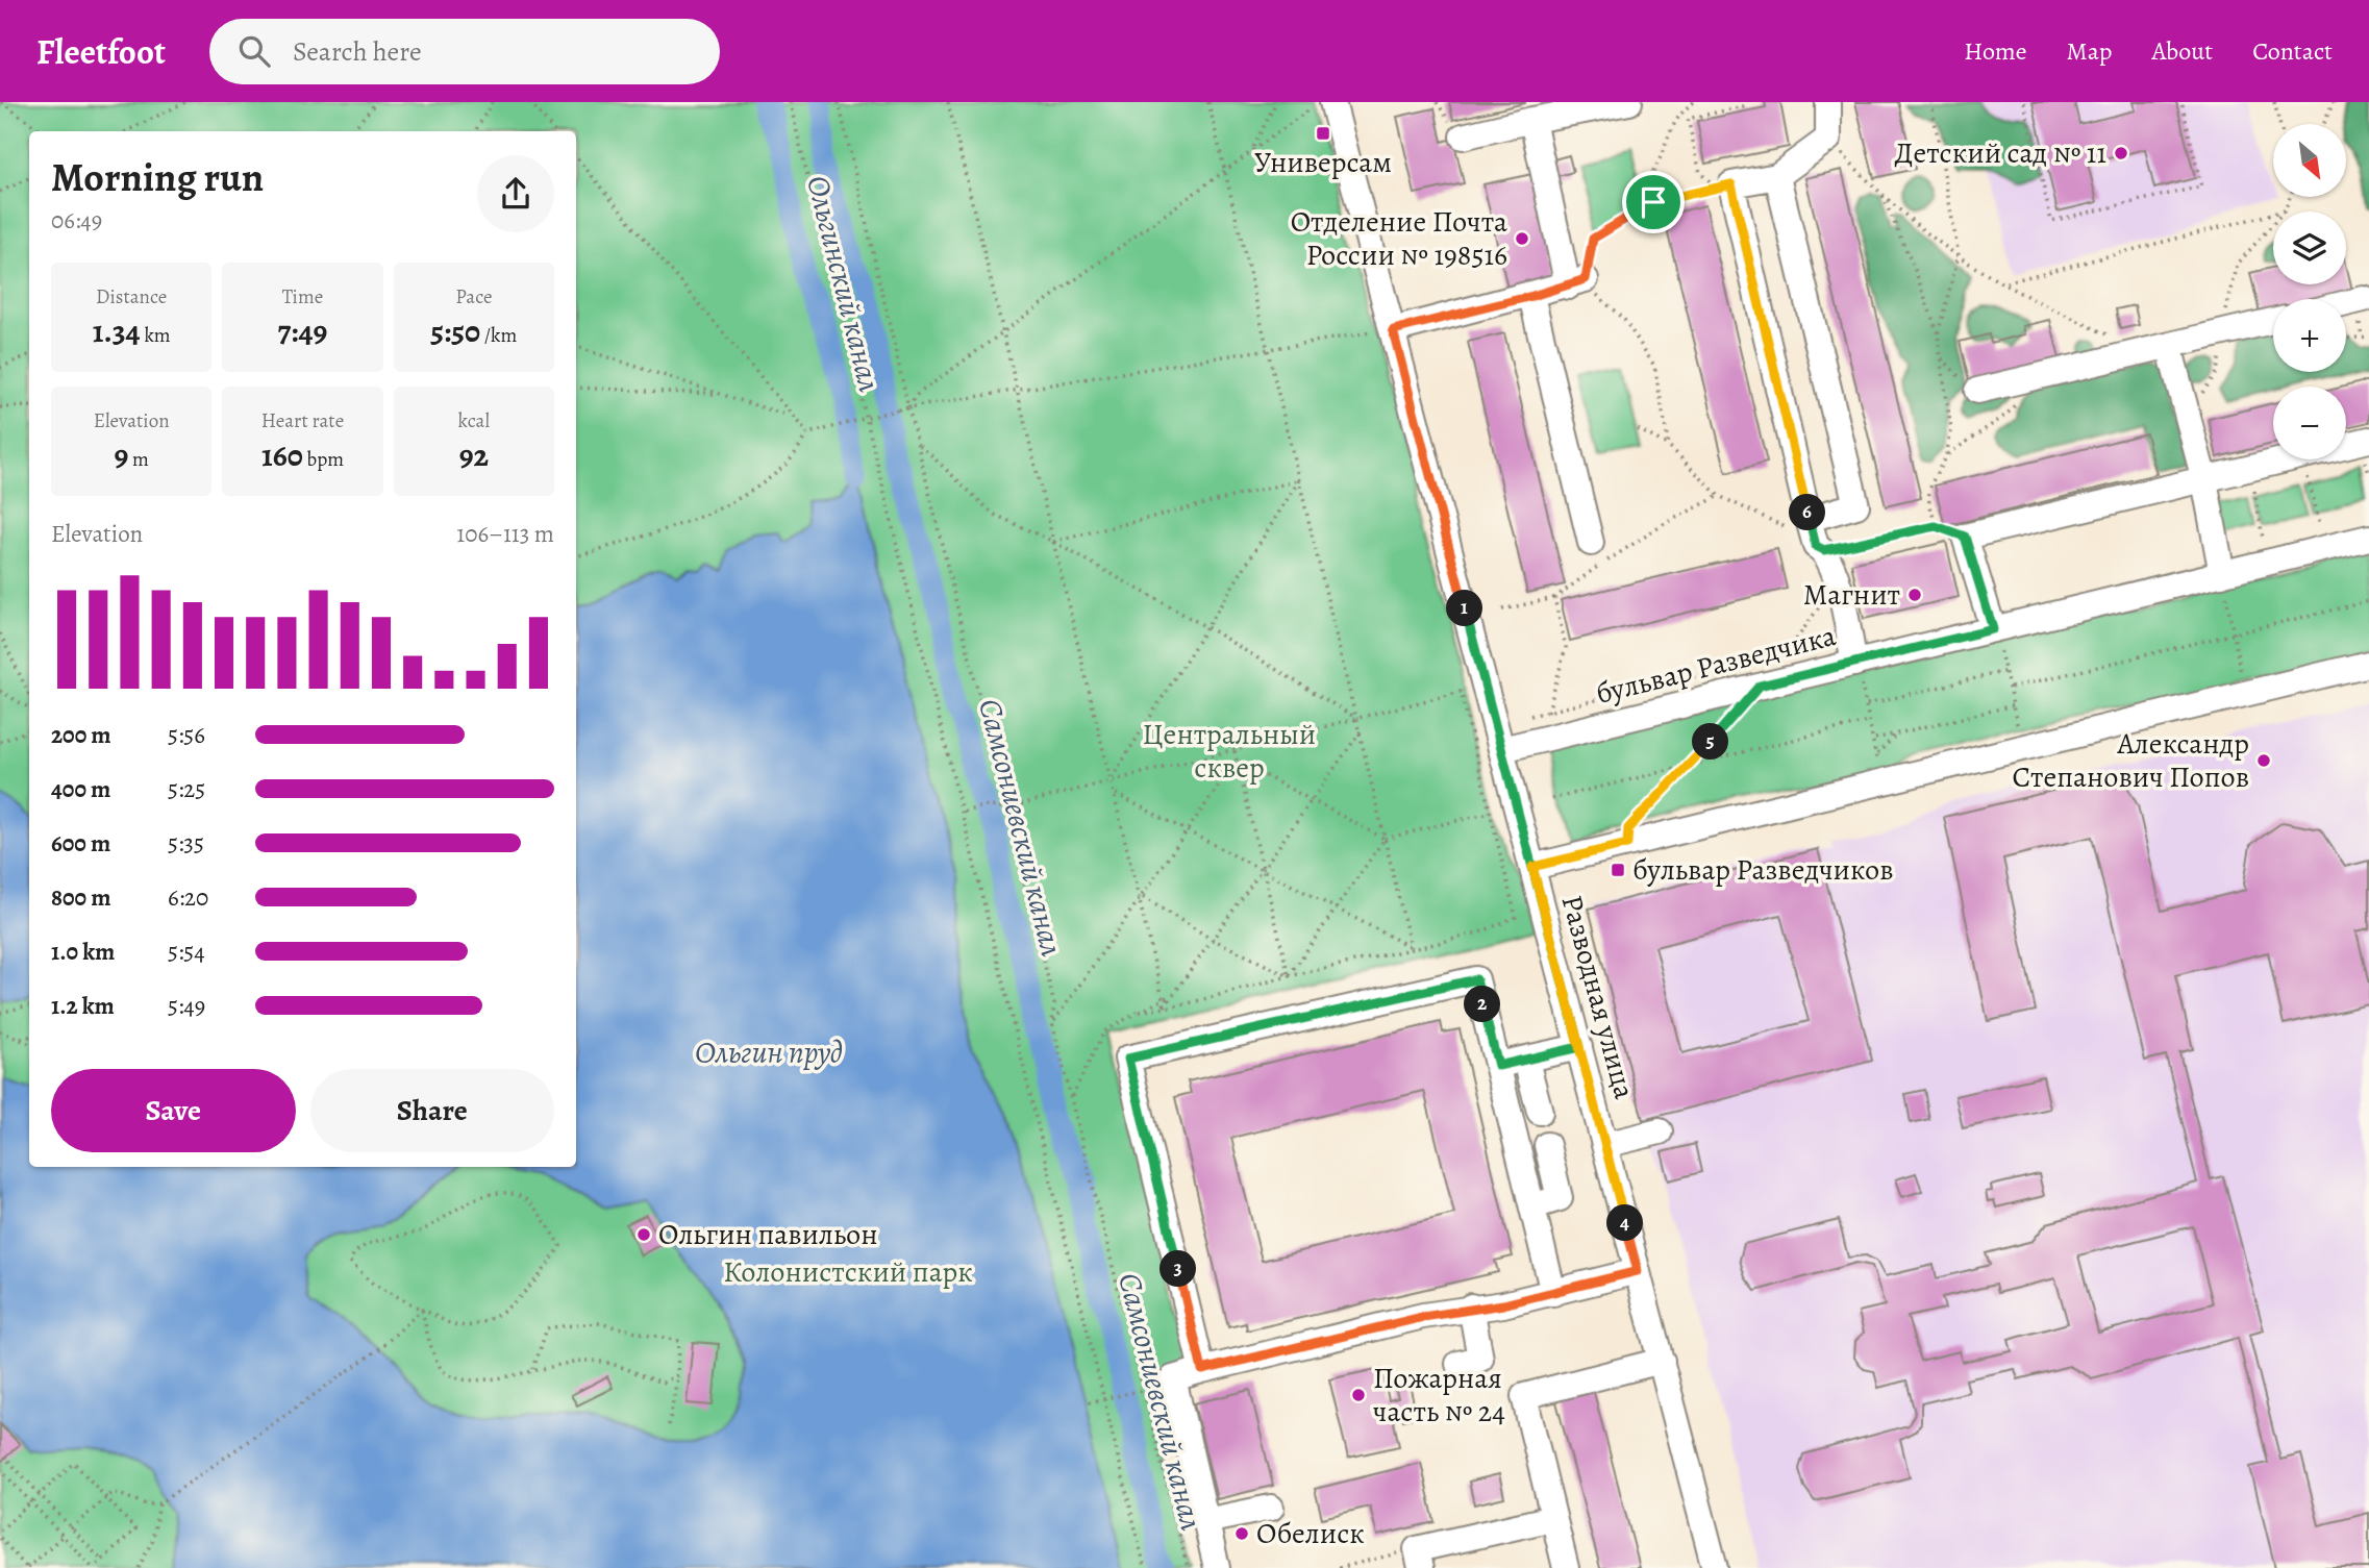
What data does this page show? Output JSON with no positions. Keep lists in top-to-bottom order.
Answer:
{
  "streets": {
    "street": ["бульвар Разведчика", "Разводная улица"]
  },
  "crossings": [
    ["бульвар Разведчика", "Разводная улица"]
  ],
  "water": ["Ольгинский канал", "Самсониевский канал", "Ольгин пруд"],
  "parks": ["Центральный сквер", "Колонистский парк"],
  "places": {
    "transit": ["Универсам", "бульвар Разведчиков"],
    "other": [
      "Детский сад № 11",
      "Отделение Почта России № 198516",
      "Магнит",
      "Александр Степанович Попов",
      "Ольгин павильон",
      "Пожарная часть № 24",
      "Обелиск"
    ]
  },
  "north": "bottom right",
  "page": {
    "header": "Fleetfoot",
    "search": "Search here",
    "nav": [
      "Home",
      "Map",
      "About",
      "Contact"
    ],
    "map_buttons": ["+", "−"],
    "heading": ["Morning run", "06:49"],
    "stats": [
      ["Distance", "1.34 km"],
      ["Time", "7:49"],
      ["Pace", "5:50 /km"],
      ["Elevation", "9 m"],
      ["Heart rate", "160 bpm"],
      ["kcal", "92"]
    ],
    "pins": [
      "6",
      "1",
      "5",
      "2",
      "4",
      "3"
    ],
    "chart": ["Elevation", "106–113 m"],
    "list": [
      {
        "name": "200 m",
        "note": "5:56"
      },
      {
        "name": "400 m",
        "note": "5:25"
      },
      {
        "name": "600 m",
        "note": "5:35"
      },
      {
        "name": "800 m",
        "note": "6:20"
      },
      {
        "name": "1.0 km",
        "note": "5:54"
      },
      {
        "name": "1.2 km",
        "note": "5:49"
      }
    ],
    "buttons": ["Save", "Share"]
  }
}
